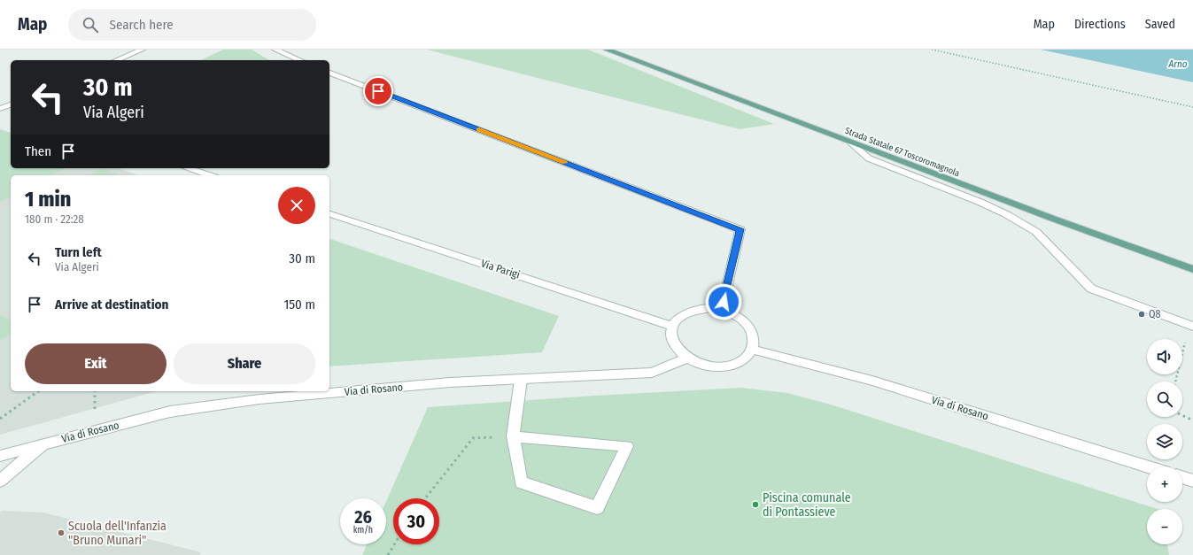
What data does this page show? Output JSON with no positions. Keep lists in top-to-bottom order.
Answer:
{
  "streets": {
    "main road": ["Strada Statale 67 Toscoromagnola"],
    "street": ["Via Parigi", "Via di Rosano"]
  },
  "crossings": [
    ["Via Parigi", "Via di Rosano"]
  ],
  "water": ["Arno"],
  "places": ["Q8", "Piscina comunale di Pontassieve", "Scuola dell'Infanzia \"Bruno Munari\""],
  "page": {
    "header": "Map",
    "search": "Search here",
    "nav": ["Map", "Directions", "Saved"],
    "turn": ["30 m", "Via Algeri"],
    "then": "Then",
    "heading": ["1 min", "180 m · 22:28"],
    "list": [
      {
        "name": "Turn left",
        "note": "Via Algeri",
        "value": "30 m"
      },
      {
        "name": "Arrive at destination",
        "value": "150 m"
      }
    ],
    "buttons": ["Exit", "Share"],
    "map_buttons": ["+", "−"],
    "speed": "26 km/h",
    "limit": "30"
  }
}
